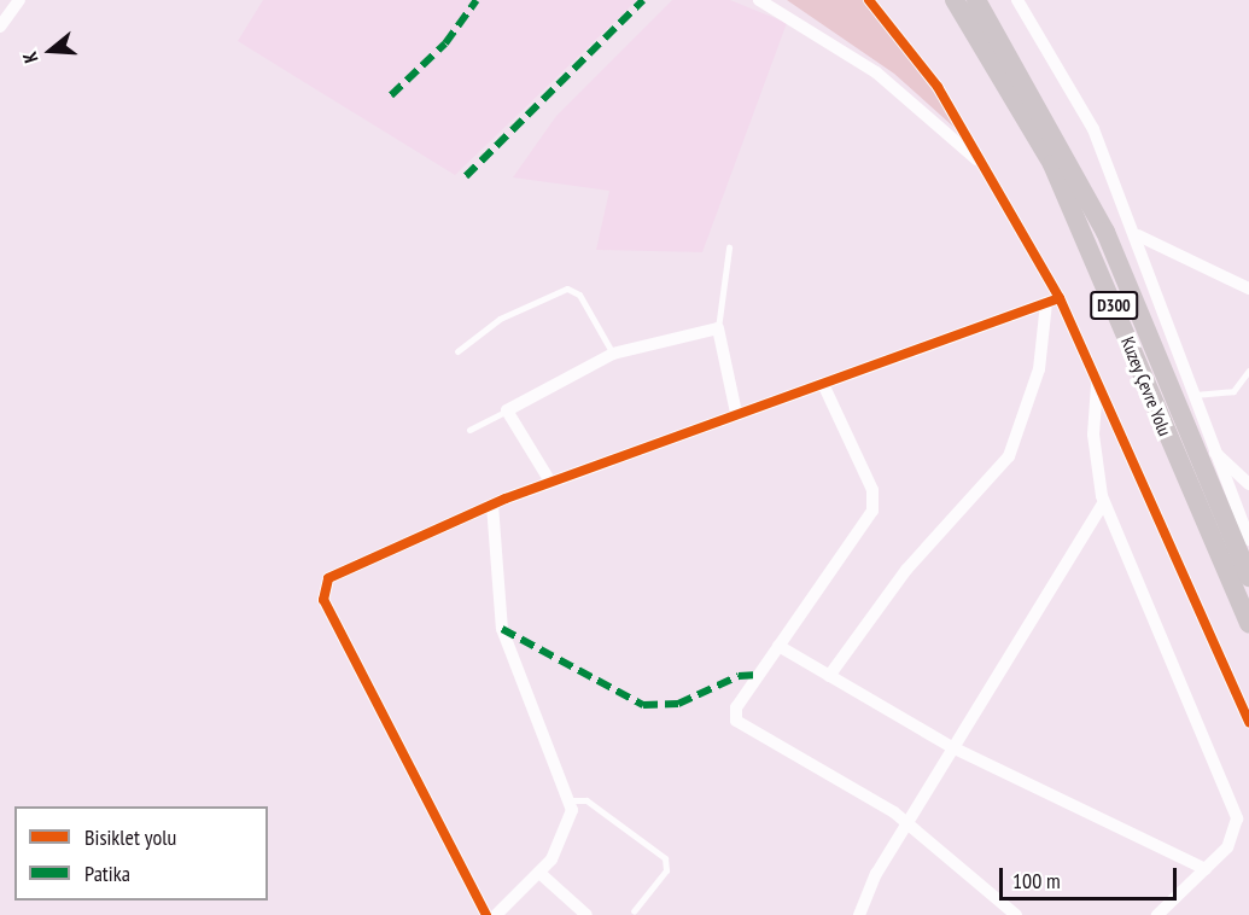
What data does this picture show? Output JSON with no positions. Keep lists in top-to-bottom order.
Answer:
{
  "streets": {
    "highway": ["D300", "Kuzey Çevre Yolu"]
  },
  "legend": ["Bisiklet yolu", "Patika"],
  "scale_bar": "100 m",
  "north": "left"
}
